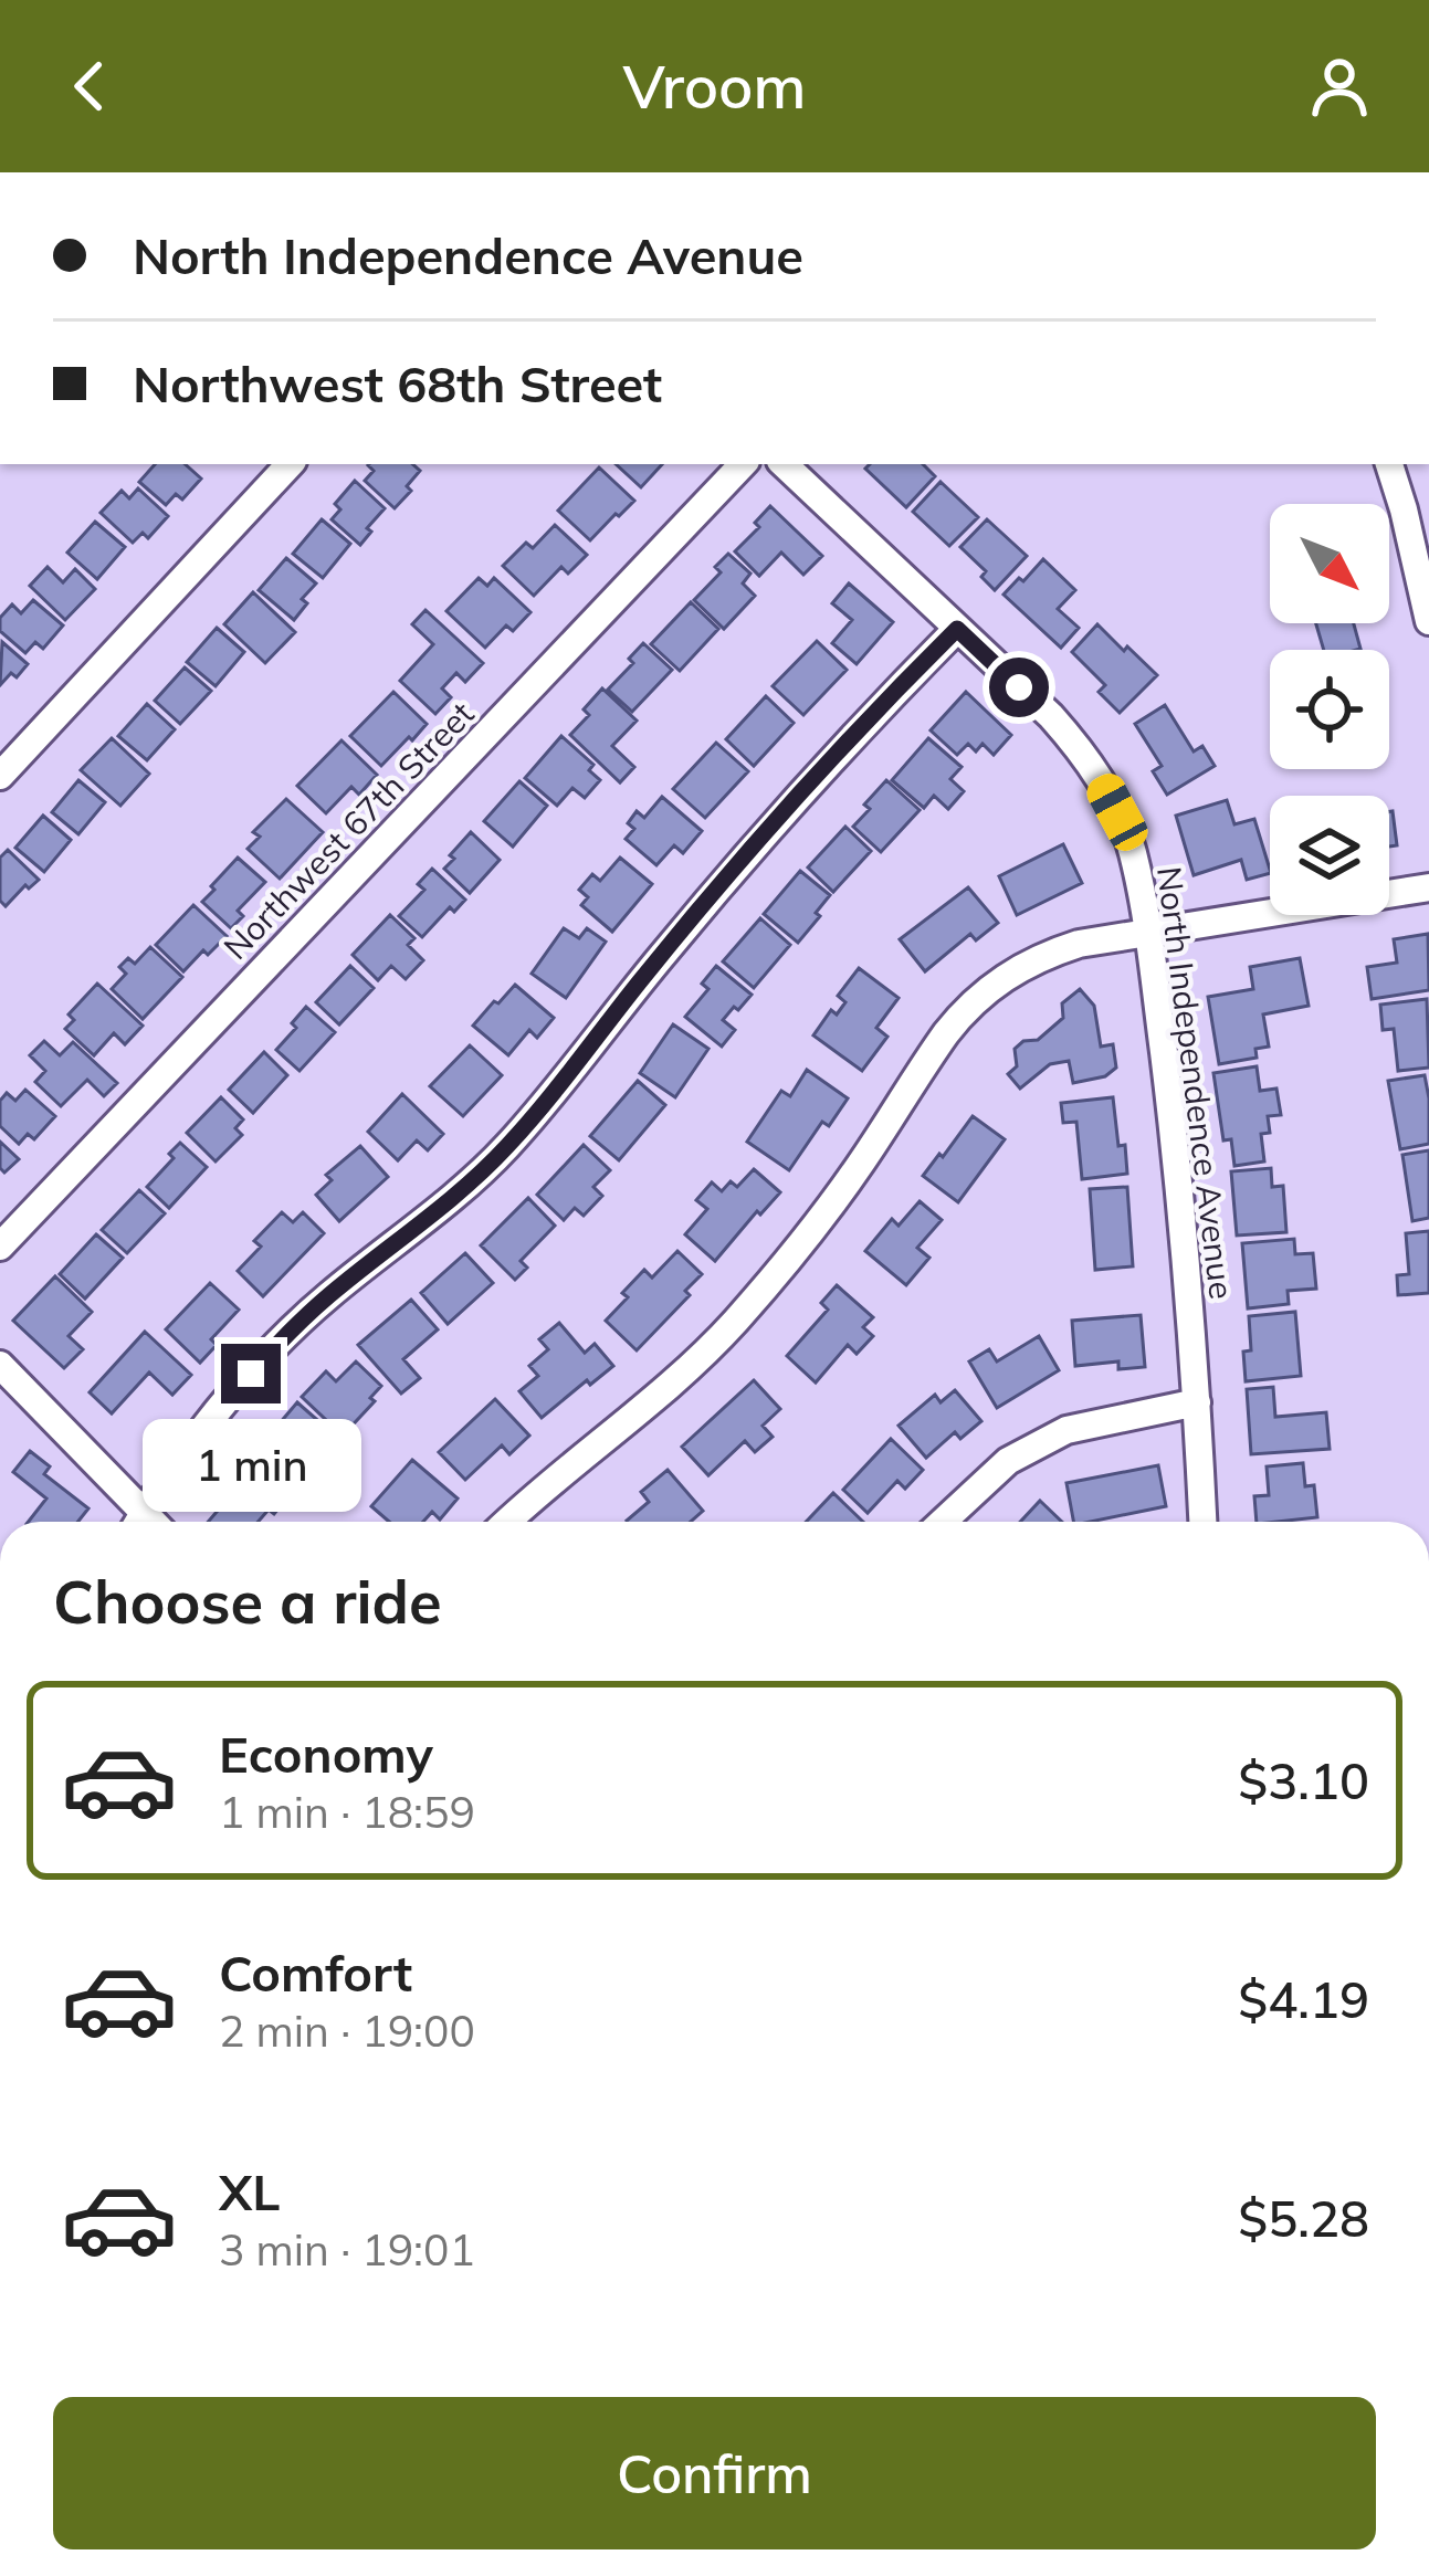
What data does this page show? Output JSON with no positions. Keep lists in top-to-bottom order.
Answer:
{
  "streets": {
    "street": ["Northwest 67th Street", "North Independence Avenue"]
  },
  "north": "bottom right",
  "page": {
    "header": "Vroom",
    "banner": ["North Independence Avenue", "Northwest 68th Street"],
    "bubble": "1 min",
    "heading": "Choose a ride",
    "list": [
      {
        "name": "Economy",
        "note": "1 min · 18:59",
        "value": "$3.10"
      },
      {
        "name": "Comfort",
        "note": "2 min · 19:00",
        "value": "$4.19"
      },
      {
        "name": "XL",
        "note": "3 min · 19:01",
        "value": "$5.28"
      }
    ],
    "buttons": "Confirm"
  }
}
